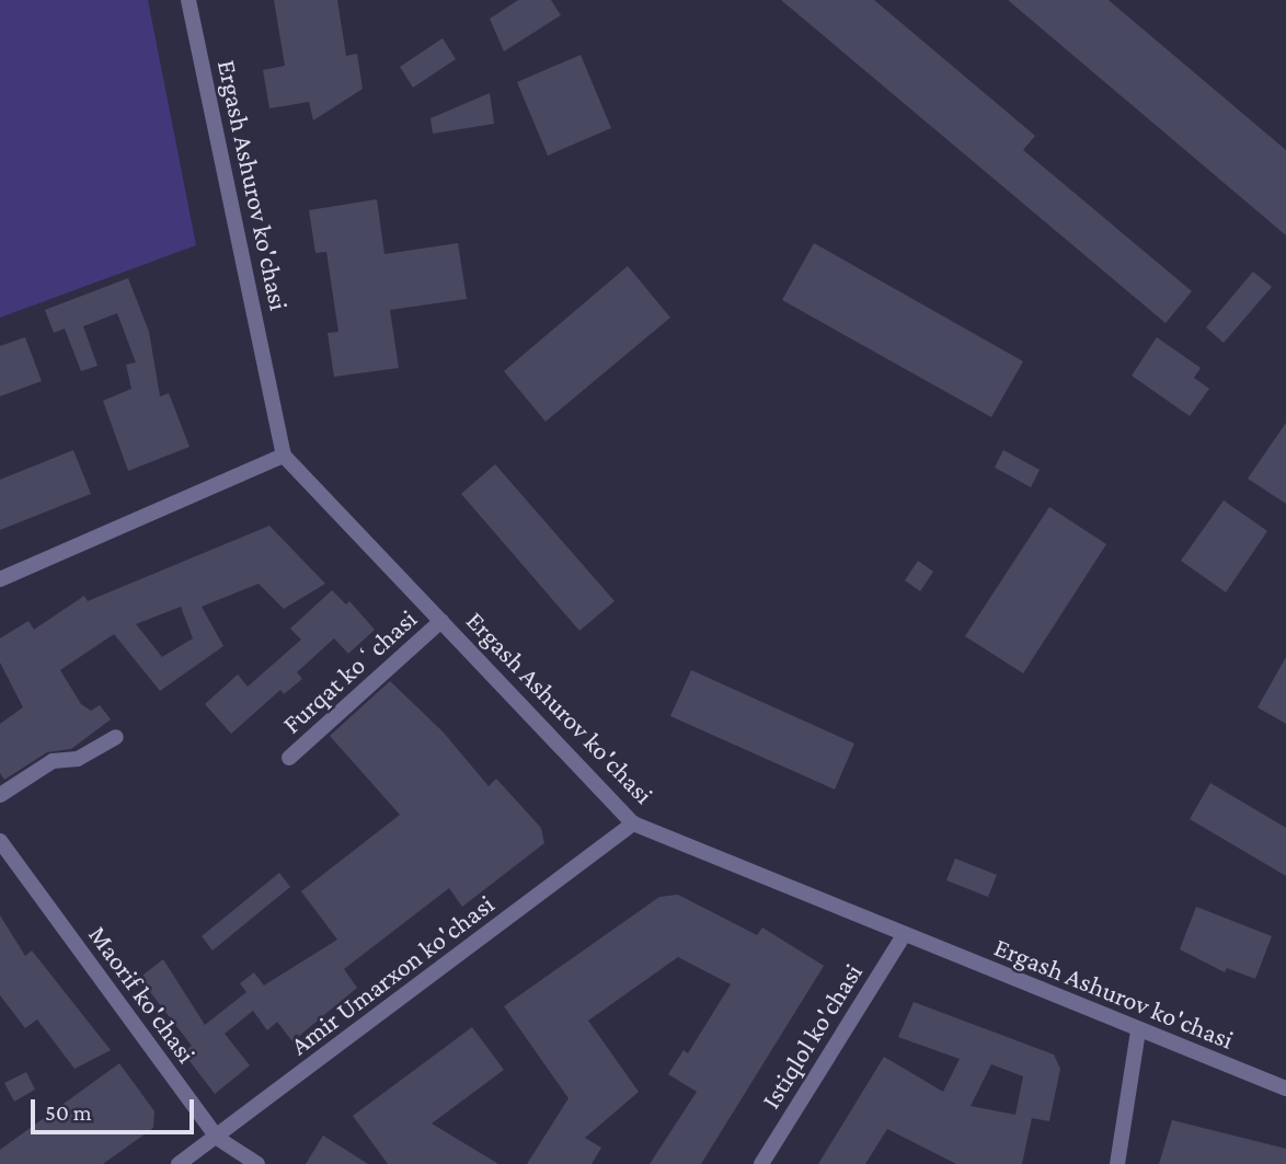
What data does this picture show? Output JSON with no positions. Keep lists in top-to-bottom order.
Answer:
{
  "streets": {
    "street": [
      "Ergash Ashurov ko'chasi",
      "Furqat koʻchasi",
      "Amir Umarxon ko'chasi",
      "Maorif ko'chasi",
      "Istiqlol ko'chasi"
    ]
  },
  "crossings": [
    ["Ergash Ashurov ko'chasi", "Furqat koʻchasi"],
    ["Ergash Ashurov ko'chasi", "Amir Umarxon ko'chasi"],
    ["Ergash Ashurov ko'chasi", "Istiqlol ko'chasi"],
    ["Amir Umarxon ko'chasi", "Maorif ko'chasi"]
  ],
  "scale_bar": "50 m"
}
